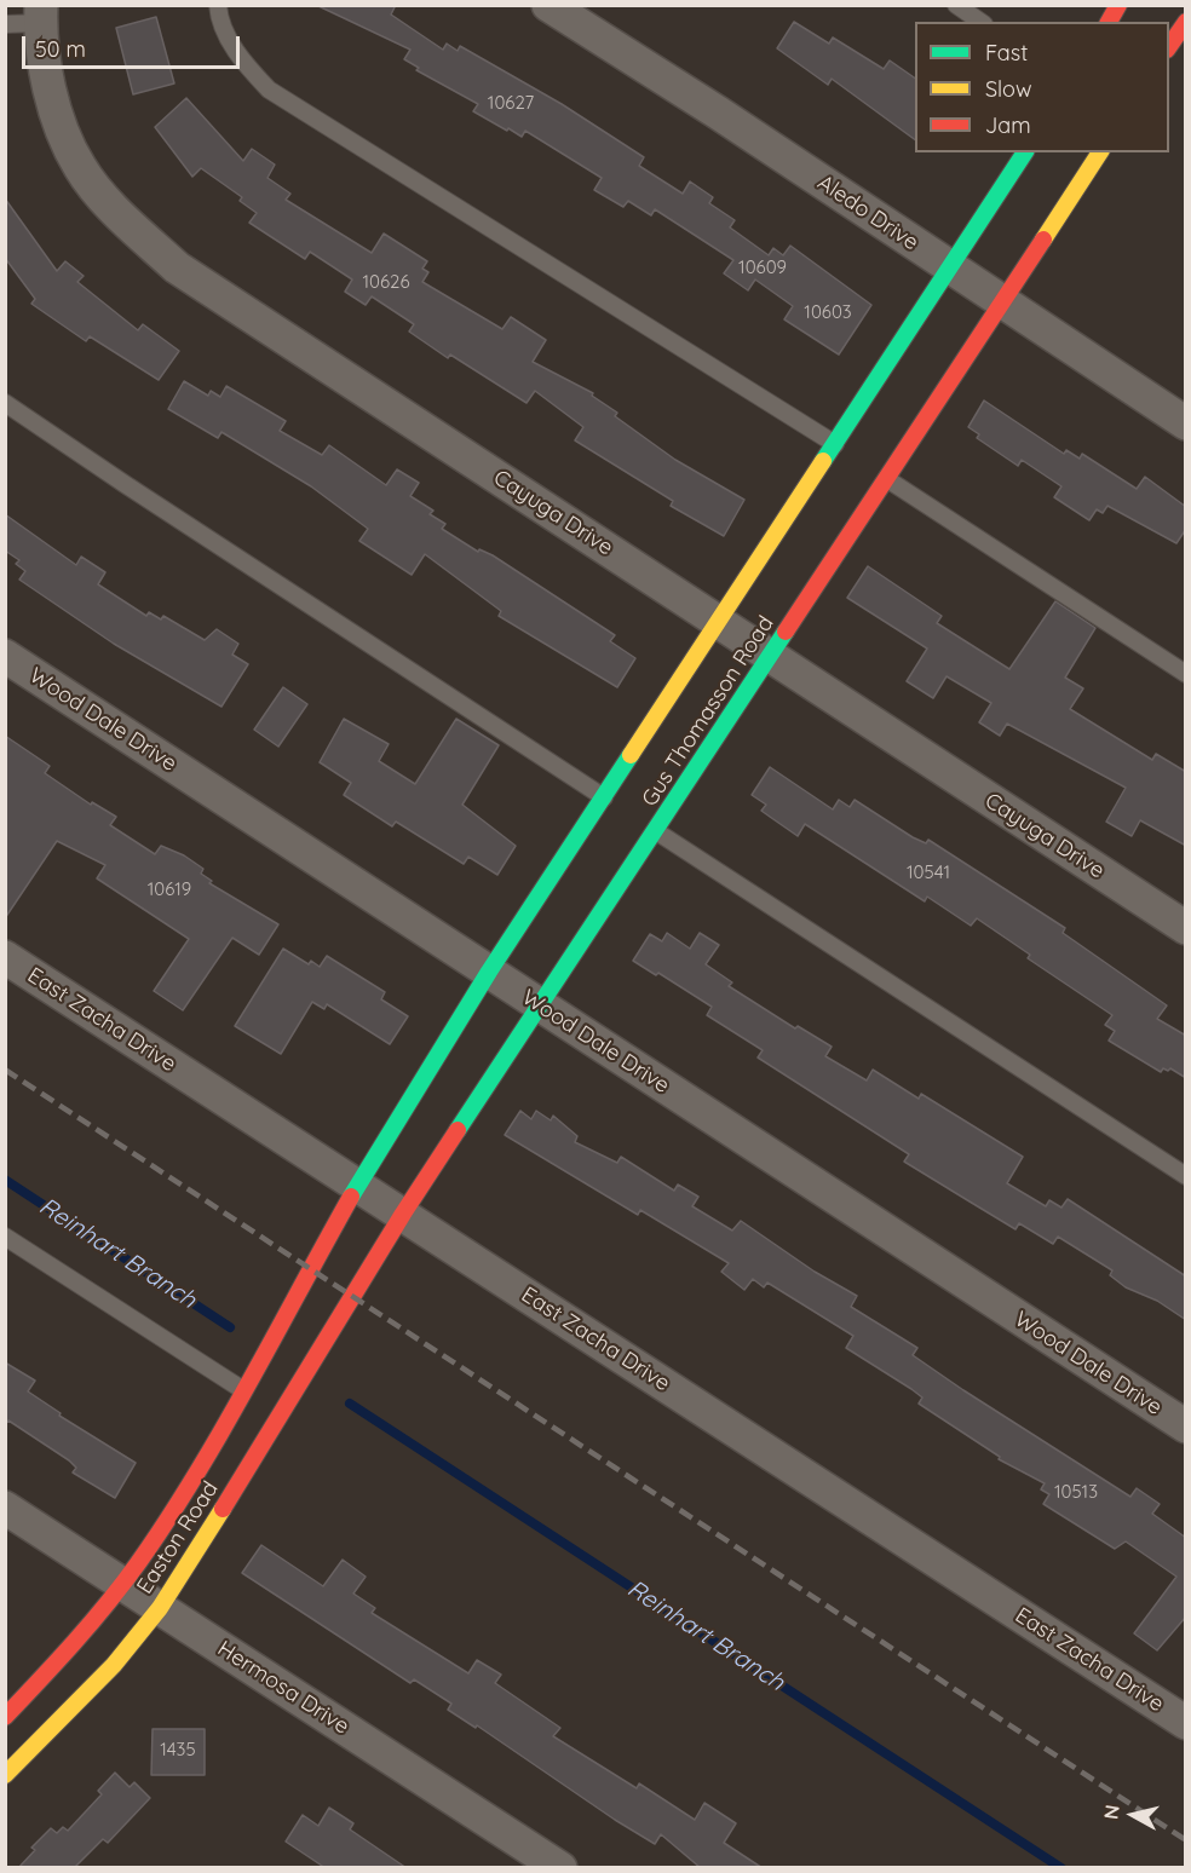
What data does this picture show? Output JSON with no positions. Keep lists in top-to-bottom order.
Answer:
{
  "streets": {
    "main road": ["Gus Thomasson Road", "Easton Road"],
    "street": [
      "Aledo Drive",
      "Cayuga Drive",
      "Wood Dale Drive",
      "East Zacha Drive",
      "Hermosa Drive"
    ]
  },
  "crossings": [
    ["Aledo Drive", "Gus Thomasson Road"],
    ["Cayuga Drive", "Gus Thomasson Road"],
    ["Gus Thomasson Road", "Wood Dale Drive"],
    ["Gus Thomasson Road", "East Zacha Drive"],
    ["Gus Thomasson Road", "Easton Road"],
    ["Easton Road", "Hermosa Drive"]
  ],
  "water": ["Reinhart Branch"],
  "house_numbers": [
    "10627",
    "10609",
    "10626",
    "10603",
    "10541",
    "10619",
    "10513",
    "1435"
  ],
  "legend": ["Fast", "Slow", "Jam"],
  "scale_bar": "50 m",
  "north": "left"
}
